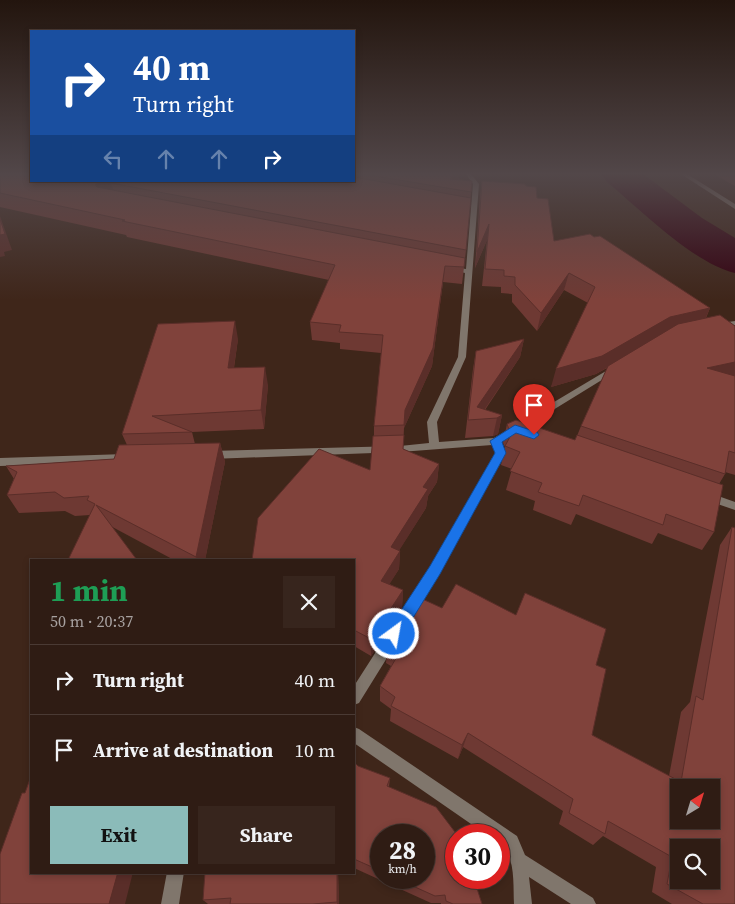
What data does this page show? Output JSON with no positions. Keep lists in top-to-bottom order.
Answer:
{
  "north": "top right",
  "page": {
    "turn": ["40 m", "Turn right"],
    "heading": ["1 min", "50 m · 20:37"],
    "list": [
      {
        "name": "Turn right",
        "value": "40 m"
      },
      {
        "name": "Arrive at destination",
        "value": "10 m"
      }
    ],
    "buttons": ["Exit", "Share"],
    "speed": "28 km/h",
    "limit": "30"
  }
}
